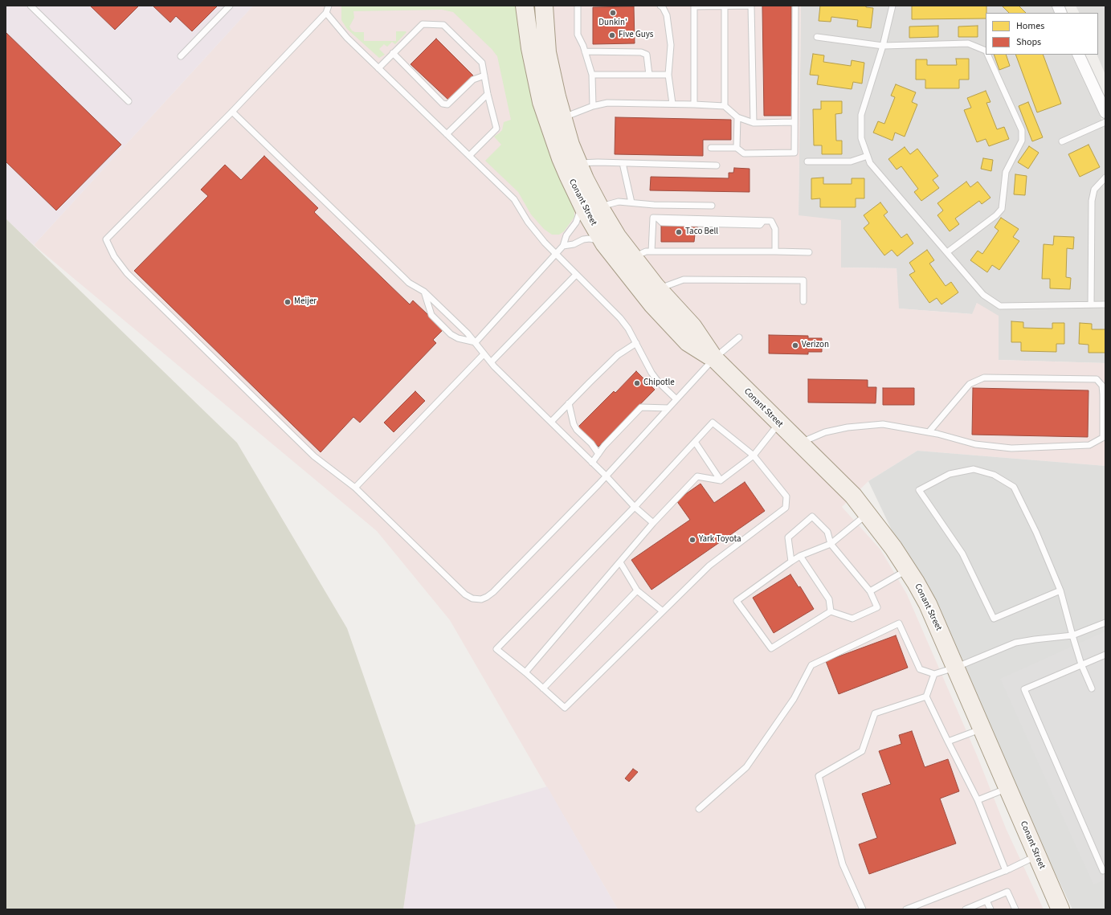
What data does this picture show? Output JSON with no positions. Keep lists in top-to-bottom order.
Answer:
{
  "streets": {
    "main road": ["Conant Street"]
  },
  "places": [
    "Dunkin'",
    "Five Guys",
    "Taco Bell",
    "Meijer",
    "Verizon",
    "Chipotle",
    "Yark Toyota"
  ],
  "legend": ["Homes", "Shops"]
}
